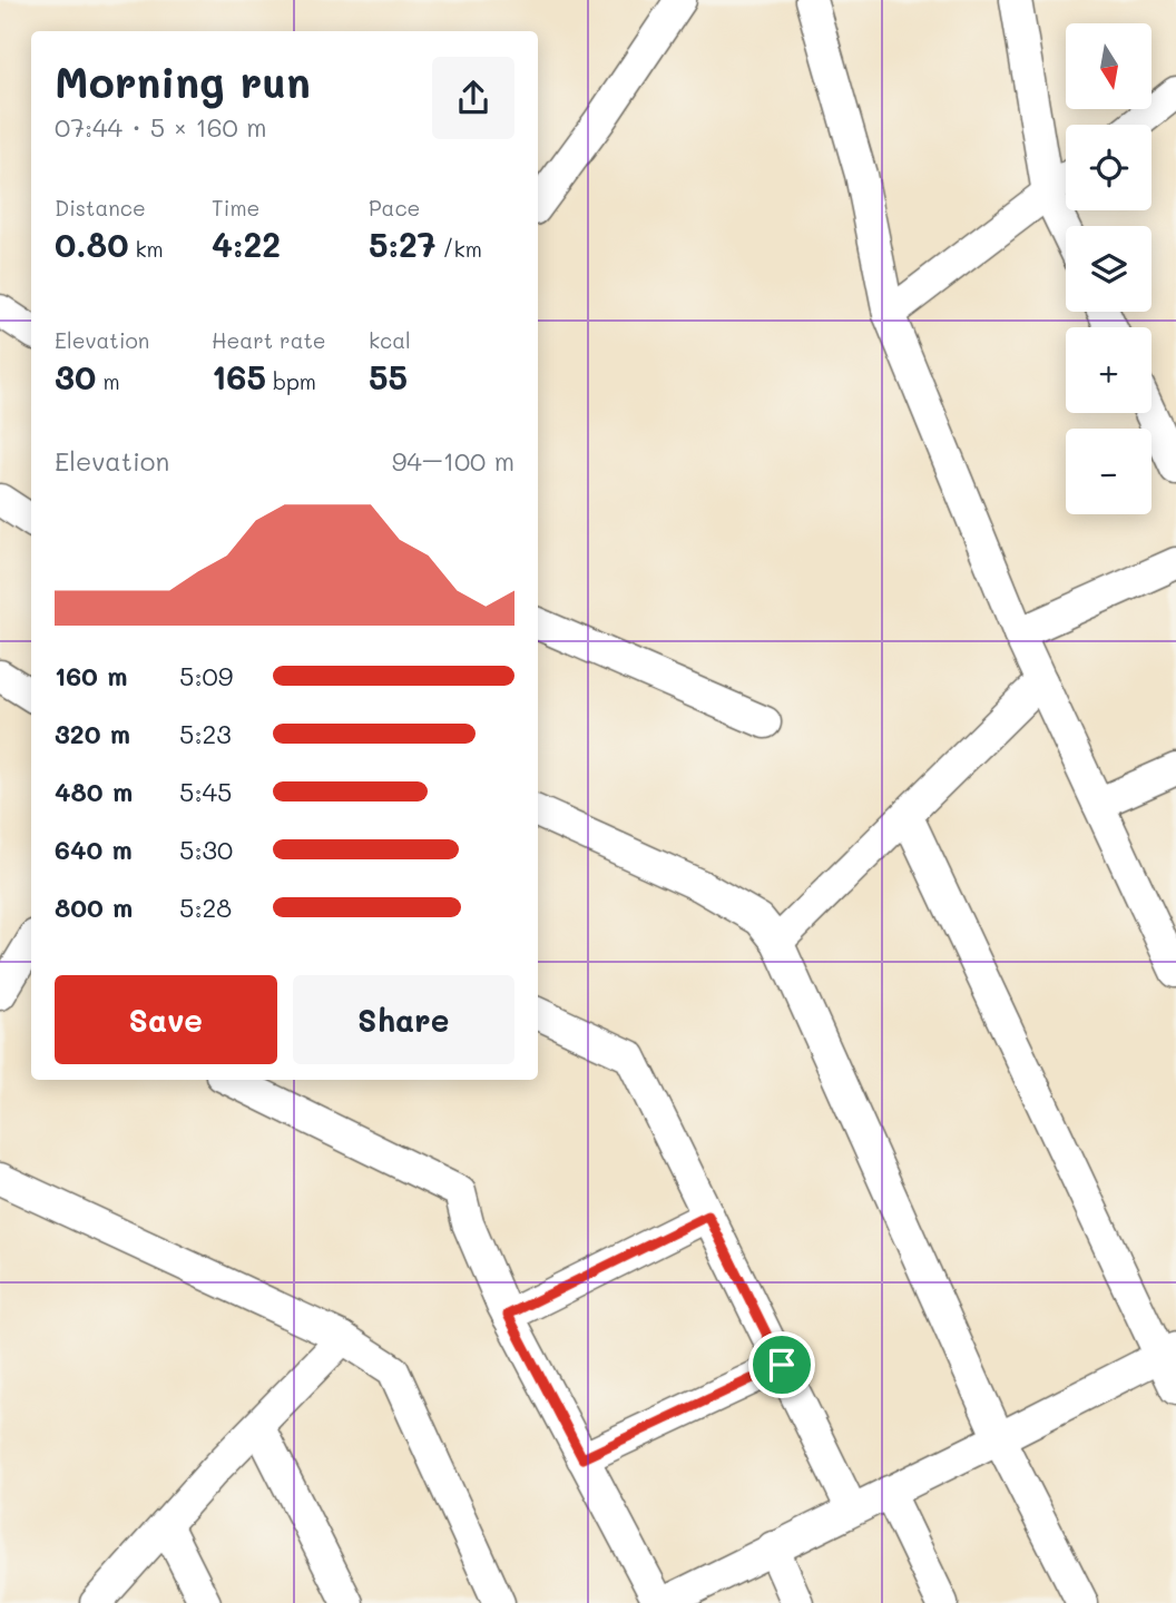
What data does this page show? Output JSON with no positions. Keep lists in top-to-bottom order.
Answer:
{
  "north": "bottom",
  "page": {
    "map_buttons": ["+", "−"],
    "heading": ["Morning run", "07:44 · 5 × 160 m"],
    "stats": [
      ["Distance", "0.80 km"],
      ["Time", "4:22"],
      ["Pace", "5:27 /km"],
      ["Elevation", "30 m"],
      ["Heart rate", "165 bpm"],
      ["kcal", "55"]
    ],
    "chart": ["Elevation", "94–100 m"],
    "list": [
      {
        "name": "160 m",
        "note": "5:09"
      },
      {
        "name": "320 m",
        "note": "5:23"
      },
      {
        "name": "480 m",
        "note": "5:45"
      },
      {
        "name": "640 m",
        "note": "5:30"
      },
      {
        "name": "800 m",
        "note": "5:28"
      }
    ],
    "buttons": ["Save", "Share"]
  }
}
